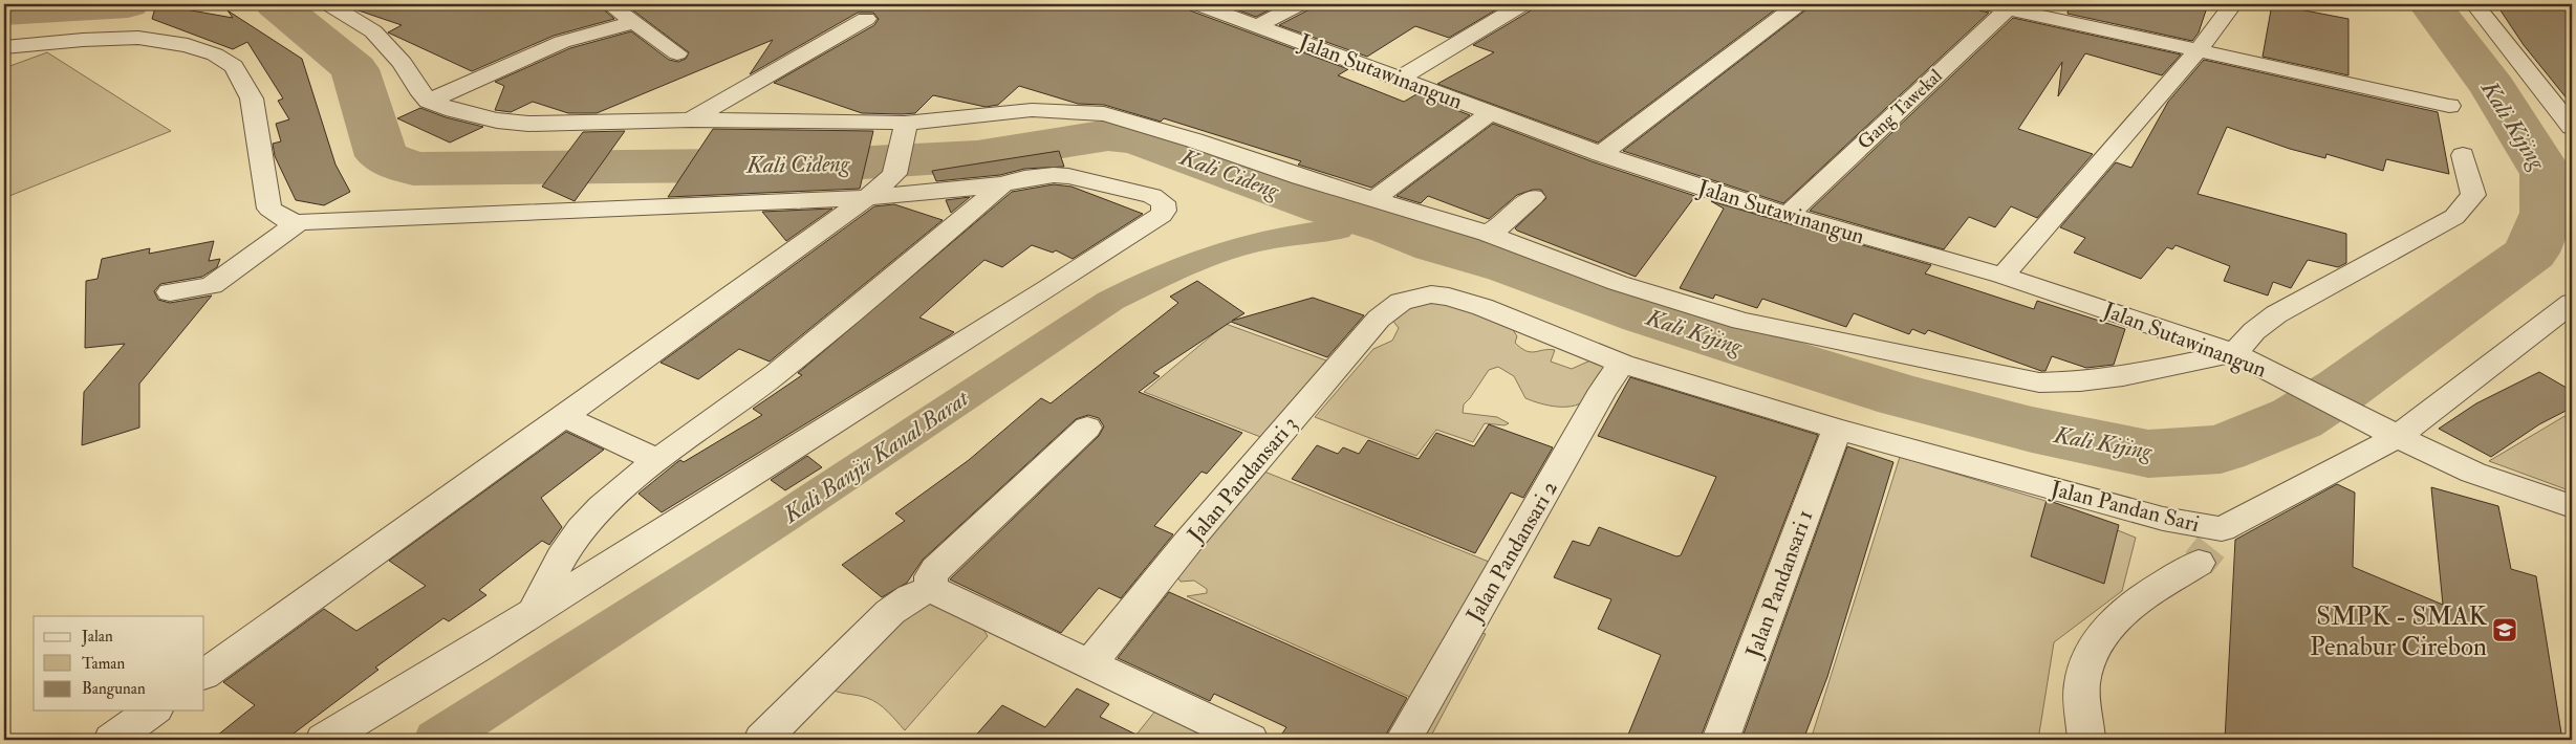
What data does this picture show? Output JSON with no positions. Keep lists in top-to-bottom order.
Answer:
{
  "streets": {
    "street": [
      "Jalan Sutawinangun",
      "Gang Tawekal",
      "Jalan Pandansari 3",
      "Jalan Pandan Sari",
      "Jalan Pandansari 2",
      "Jalan Pandansari 1"
    ]
  },
  "crossings": [
    ["Jalan Sutawinangun", "Gang Tawekal"],
    ["Jalan Sutawinangun", "Jalan Pandan Sari"],
    ["Jalan Pandansari 3", "Jalan Pandan Sari"],
    ["Jalan Pandan Sari", "Jalan Pandansari 2"],
    ["Jalan Pandan Sari", "Jalan Pandansari 1"]
  ],
  "water": ["Kali Kijing", "Kali Cideng", "Kali Banjir Kanal Barat"],
  "places": {
    "school or university": ["SMPK - SMAK Penabur Cirebon"]
  },
  "legend": ["Jalan", "Taman", "Bangunan"]
}
